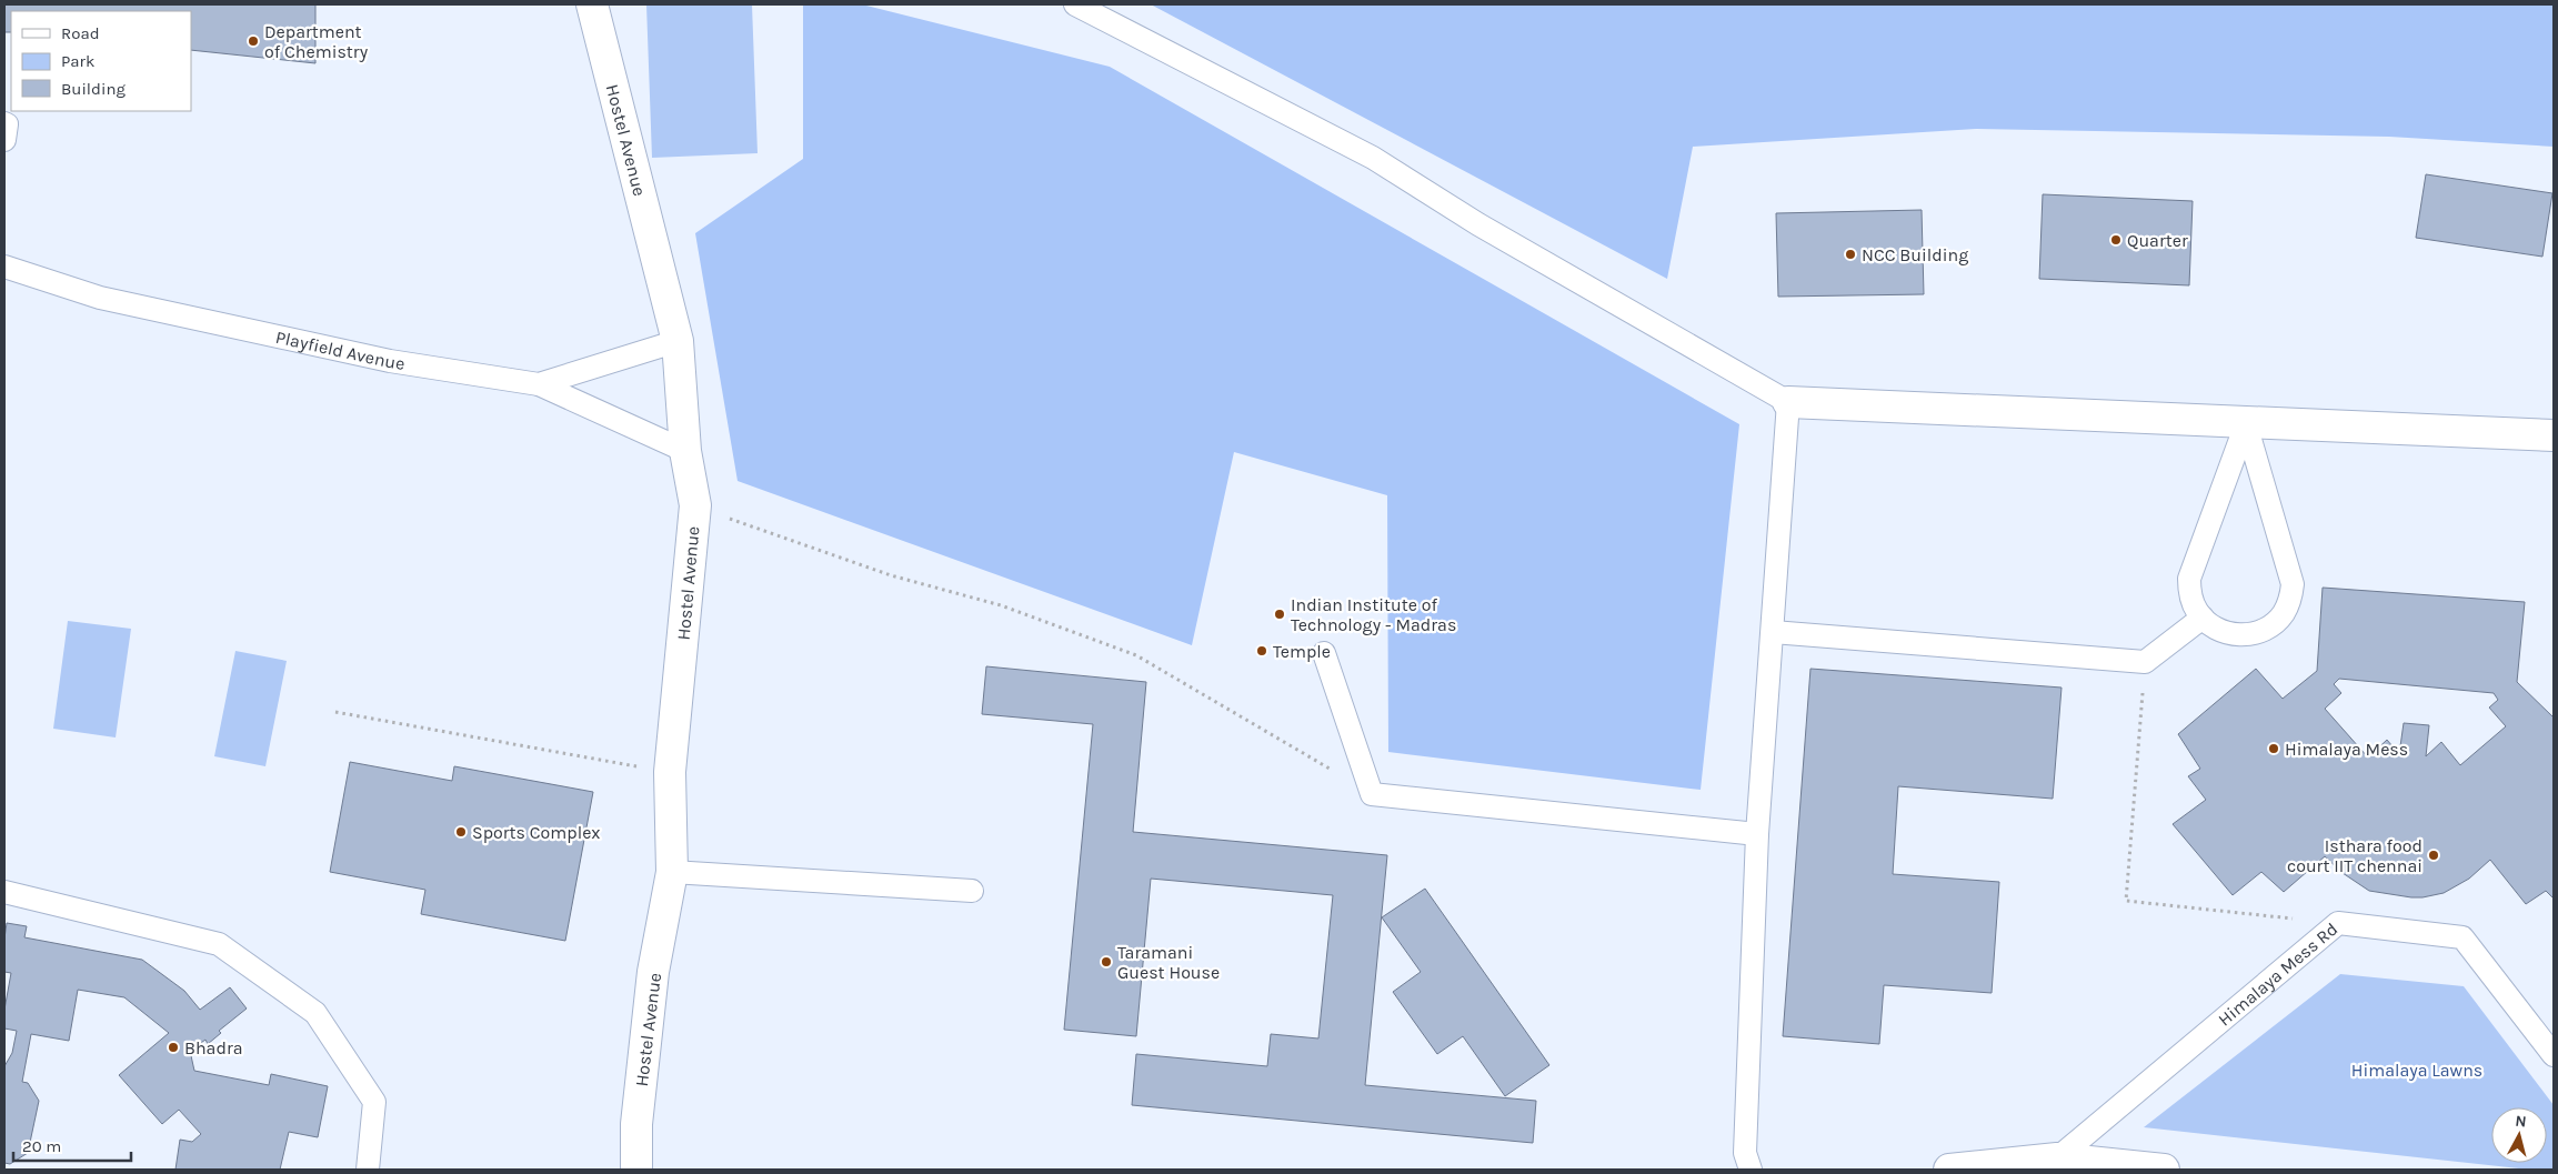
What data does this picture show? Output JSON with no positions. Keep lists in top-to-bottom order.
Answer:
{
  "streets": {
    "street": ["Hostel Avenue"],
    "lane": ["Playfield Avenue", "Himalaya Mess Rd"]
  },
  "crossings": [
    ["Hostel Avenue", "Playfield Avenue"]
  ],
  "parks": ["Himalaya Lawns"],
  "places": [
    "Department of Chemistry",
    "Quarter",
    "NCC Building",
    "Indian Institute of Technology - Madras",
    "Temple",
    "Himalaya Mess",
    "Sports Complex",
    "Isthara food court IIT chennai",
    "Taramani Guest House",
    "Bhadra"
  ],
  "legend": ["Road", "Park", "Building"],
  "scale_bar": "20 m",
  "north": "top"
}
